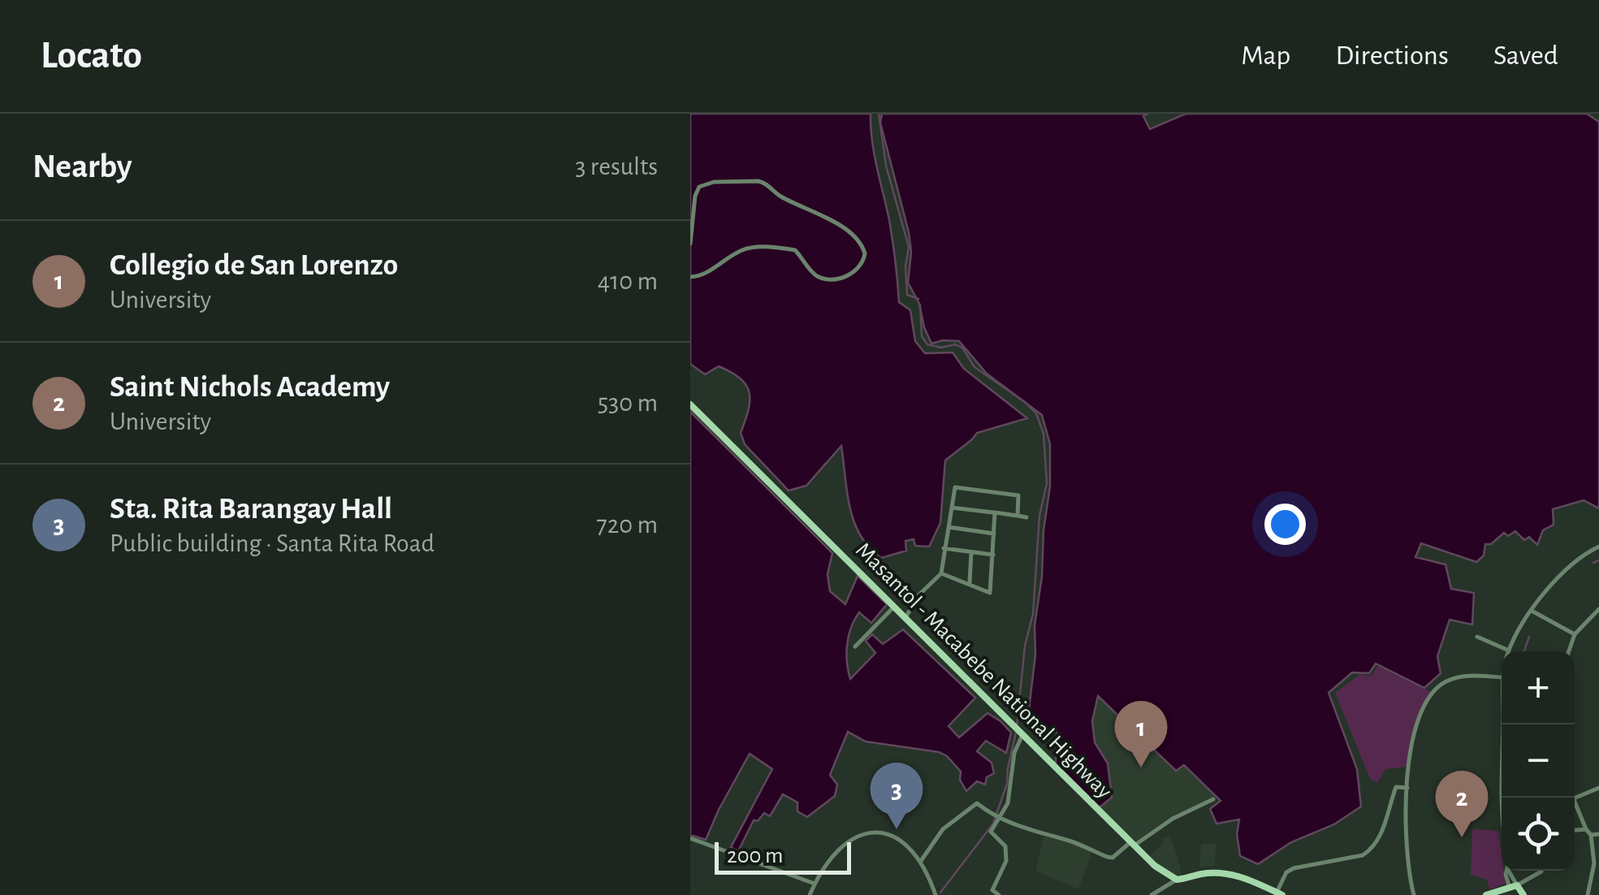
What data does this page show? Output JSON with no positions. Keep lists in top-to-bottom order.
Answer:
{
  "streets": {
    "main road": ["Masantol - Macabebe National Highway"]
  },
  "scale_bar": "200 m",
  "page": {
    "header": "Locato",
    "nav": ["Map", "Directions", "Saved"],
    "heading": ["Nearby", "3 results"],
    "list": [
      {
        "mark": "1",
        "name": "Collegio de San Lorenzo",
        "note": "University",
        "value": "410 m"
      },
      {
        "mark": "2",
        "name": "Saint Nichols Academy",
        "note": "University",
        "value": "530 m"
      },
      {
        "mark": "3",
        "name": "Sta. Rita Barangay Hall",
        "note": "Public building · Santa Rita Road",
        "value": "720 m"
      }
    ],
    "map_buttons": ["+", "−"],
    "pins": ["1", "3", "2"],
    "scale": "200 m"
  }
}
